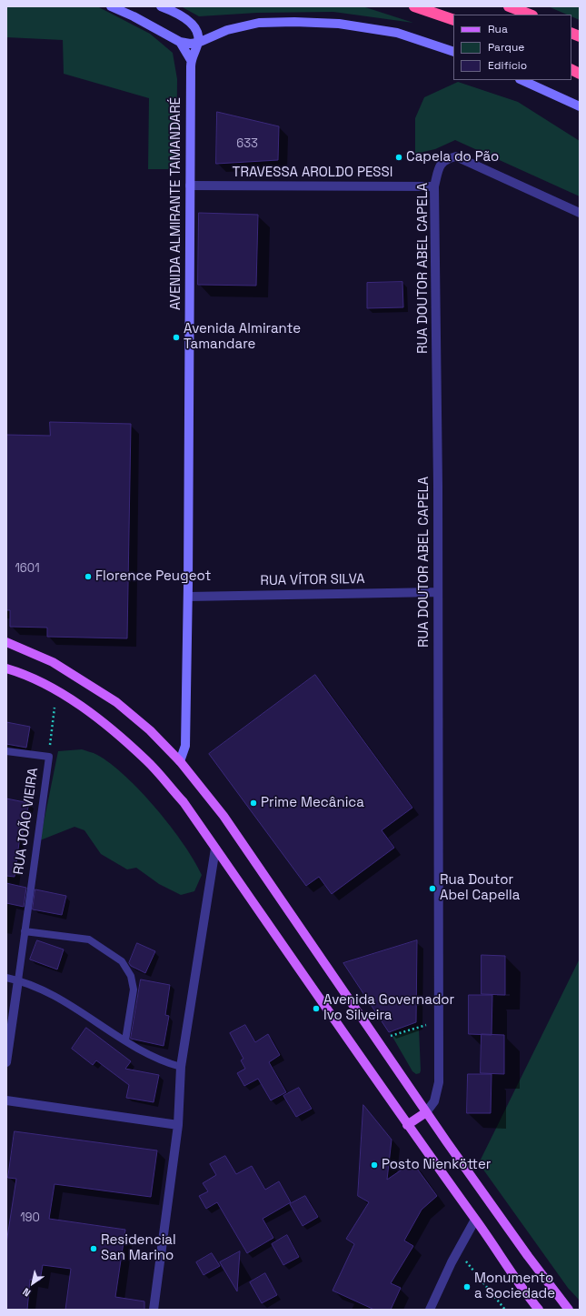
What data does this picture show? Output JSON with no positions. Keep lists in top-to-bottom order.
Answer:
{
  "streets": {
    "main road": ["AVENIDA ALMIRANTE TAMANDARÉ"],
    "street": [
      "TRAVESSA AROLDO PESSI",
      "RUA DOUTOR ABEL CAPELA",
      "RUA VÍTOR SILVA",
      "RUA JOÃO VIEIRA"
    ]
  },
  "crossings": [
    ["TRAVESSA AROLDO PESSI", "AVENIDA ALMIRANTE TAMANDARÉ"],
    ["TRAVESSA AROLDO PESSI", "RUA DOUTOR ABEL CAPELA"],
    ["AVENIDA ALMIRANTE TAMANDARÉ", "RUA VÍTOR SILVA"],
    ["RUA DOUTOR ABEL CAPELA", "RUA VÍTOR SILVA"]
  ],
  "places": [
    "Capela do Pão",
    "Avenida Almirante Tamandare",
    "Florence Peugeot",
    "Prime Mecânica",
    "Rua Doutor Abel Capella",
    "Avenida Governador Ivo Silveira",
    "Posto Nienkötter",
    "Residencial San Marino",
    "Monumento a Sociedade"
  ],
  "house_numbers": ["633", "1601", "190"],
  "legend": ["Rua", "Parque", "Edifício"],
  "north": "bottom left"
}
